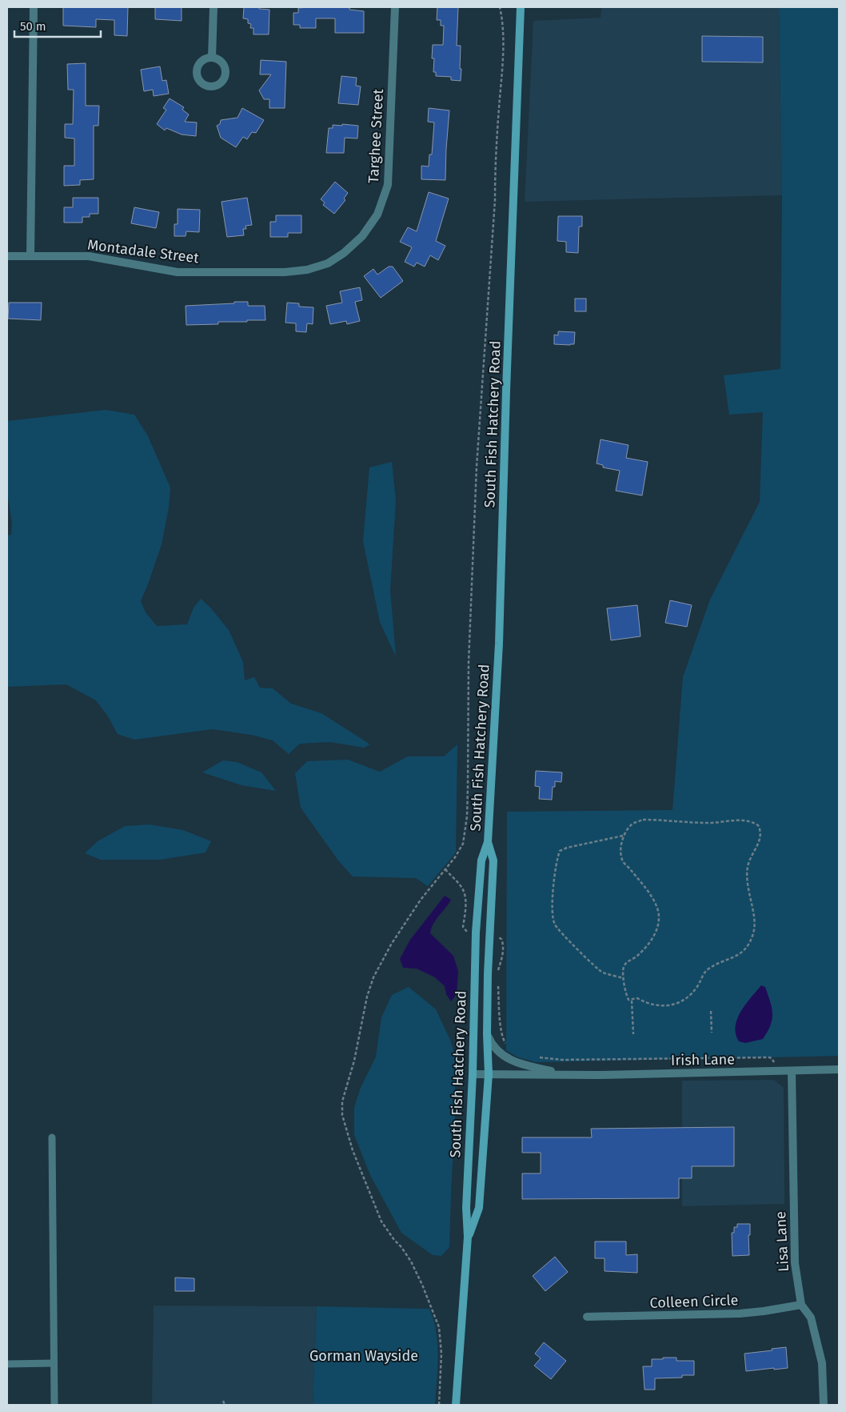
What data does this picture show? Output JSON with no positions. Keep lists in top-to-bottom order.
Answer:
{
  "streets": {
    "main road": ["South Fish Hatchery Road"],
    "street": [
      "Targhee Street",
      "Montadale Street",
      "Irish Lane",
      "Lisa Lane",
      "Colleen Circle"
    ]
  },
  "crossings": [
    ["Targhee Street", "Montadale Street"],
    ["South Fish Hatchery Road", "Irish Lane"],
    ["Irish Lane", "Lisa Lane"],
    ["Lisa Lane", "Colleen Circle"]
  ],
  "parks": ["Gorman Wayside"],
  "scale_bar": "50 m"
}
